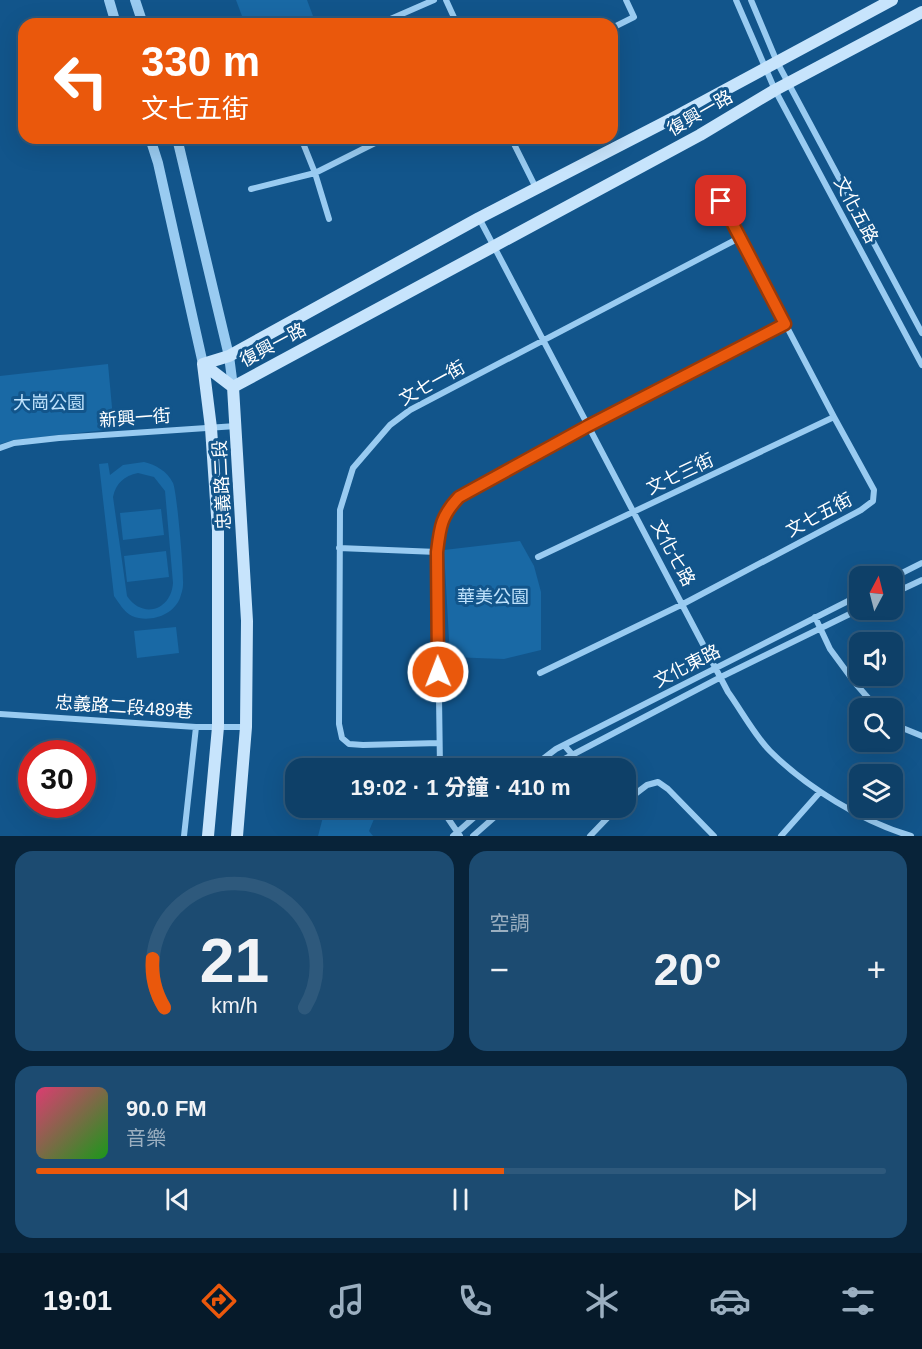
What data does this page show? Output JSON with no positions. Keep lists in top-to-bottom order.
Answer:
{
  "streets": {
    "main road": ["復興一路", "忠義路二段"],
    "street": [
      "文化五路",
      "文七一街",
      "新興一街",
      "文七三街",
      "文七五街",
      "文化七路",
      "文化東路",
      "忠義路二段489巷"
    ]
  },
  "crossings": [
    ["復興一路", "文化五路"],
    ["復興一路", "忠義路二段"],
    ["復興一路", "文化七路"],
    ["文七一街", "文七五街"],
    ["文七一街", "文化七路"],
    ["新興一街", "忠義路二段"],
    ["文七三街", "文七五街"],
    ["文七三街", "文化七路"],
    ["忠義路二段", "忠義路二段489巷"],
    ["文七五街", "文化七路"],
    ["文化七路", "文化東路"]
  ],
  "parks": ["大崗公園", "華美公園"],
  "north": "top",
  "page": {
    "turn": ["330 m", "文七五街"],
    "limit": "30",
    "trip": "19:02 · 1 分鐘 · 410 m",
    "tile": "空調",
    "heat": ["−", "20°", "+"],
    "song": ["90.0 FM", "音樂"],
    "tabs": "19:01",
    "gauge": ["21", "km/h"]
  }
}
